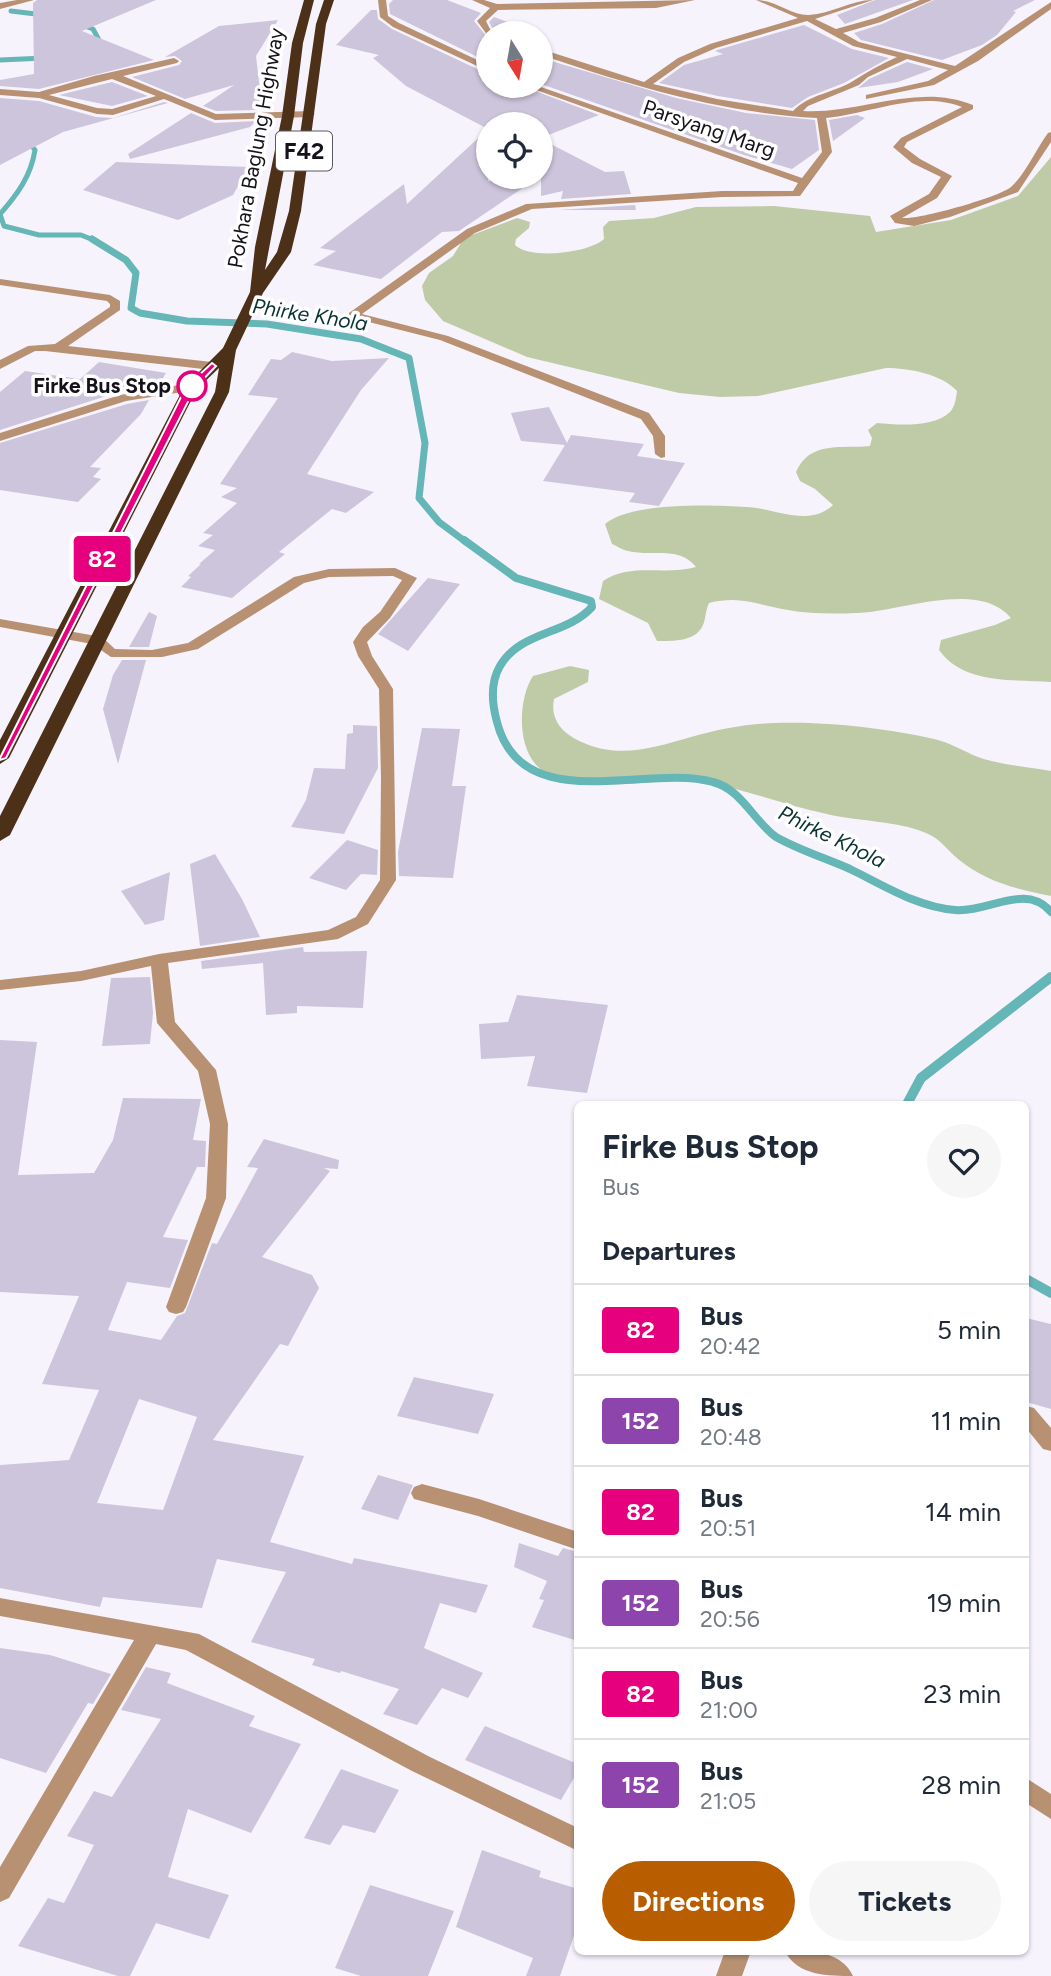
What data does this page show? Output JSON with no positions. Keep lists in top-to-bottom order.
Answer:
{
  "streets": {
    "highway": ["Pokhara Baglung Highway", "F42"],
    "street": ["Parsyang Marg"]
  },
  "crossings": [
    ["Pokhara Baglung Highway", "F42"]
  ],
  "water": ["Phirke Khola"],
  "places": ["Firke Bus Stop"],
  "lines": ["bus line 82"],
  "north": "bottom",
  "page": {
    "on_map": "82",
    "heading": [
      ["Firke Bus Stop", "Bus"],
      "Departures"
    ],
    "list": [
      {
        "mark": "82",
        "name": "Bus",
        "note": "20:42",
        "value": "5 min"
      },
      {
        "mark": "152",
        "name": "Bus",
        "note": "20:48",
        "value": "11 min"
      },
      {
        "mark": "82",
        "name": "Bus",
        "note": "20:51",
        "value": "14 min"
      },
      {
        "mark": "152",
        "name": "Bus",
        "note": "20:56",
        "value": "19 min"
      },
      {
        "mark": "82",
        "name": "Bus",
        "note": "21:00",
        "value": "23 min"
      },
      {
        "mark": "152",
        "name": "Bus",
        "note": "21:05",
        "value": "28 min"
      }
    ],
    "buttons": ["Directions", "Tickets"]
  }
}
